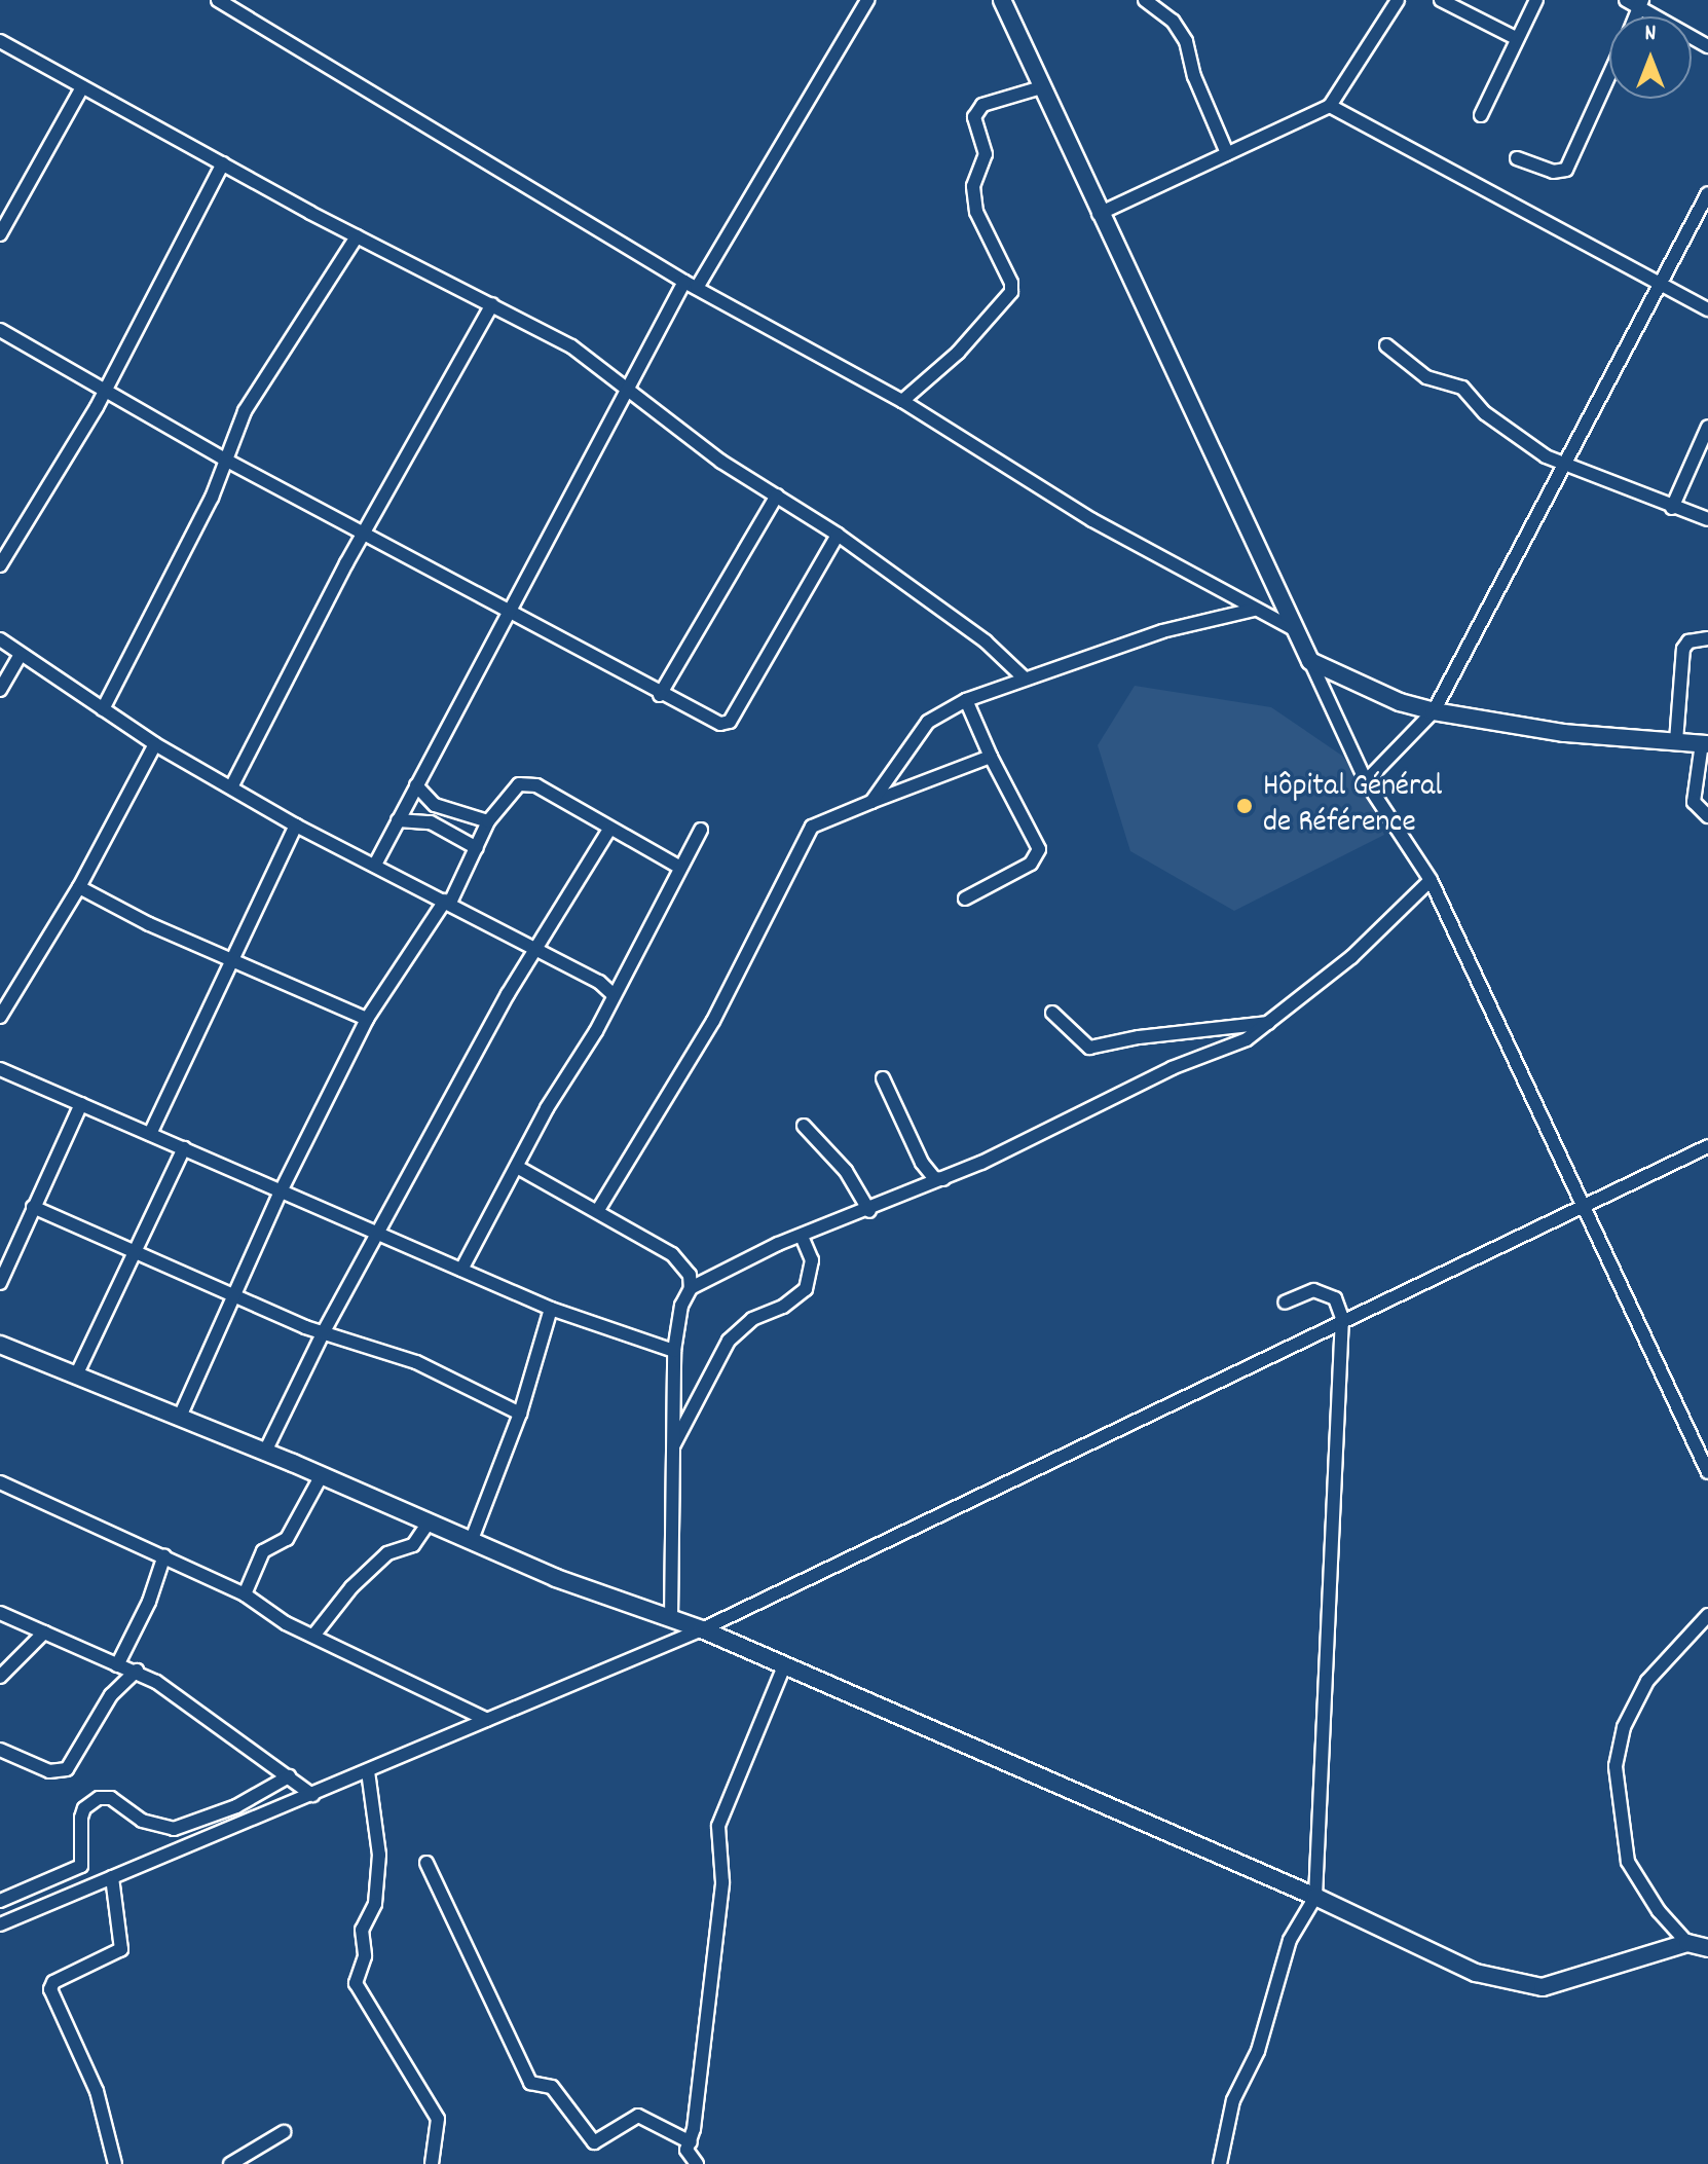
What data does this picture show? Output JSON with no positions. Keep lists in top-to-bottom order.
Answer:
{
  "places": ["Hôpital Général de Référence"],
  "north": "top"
}
